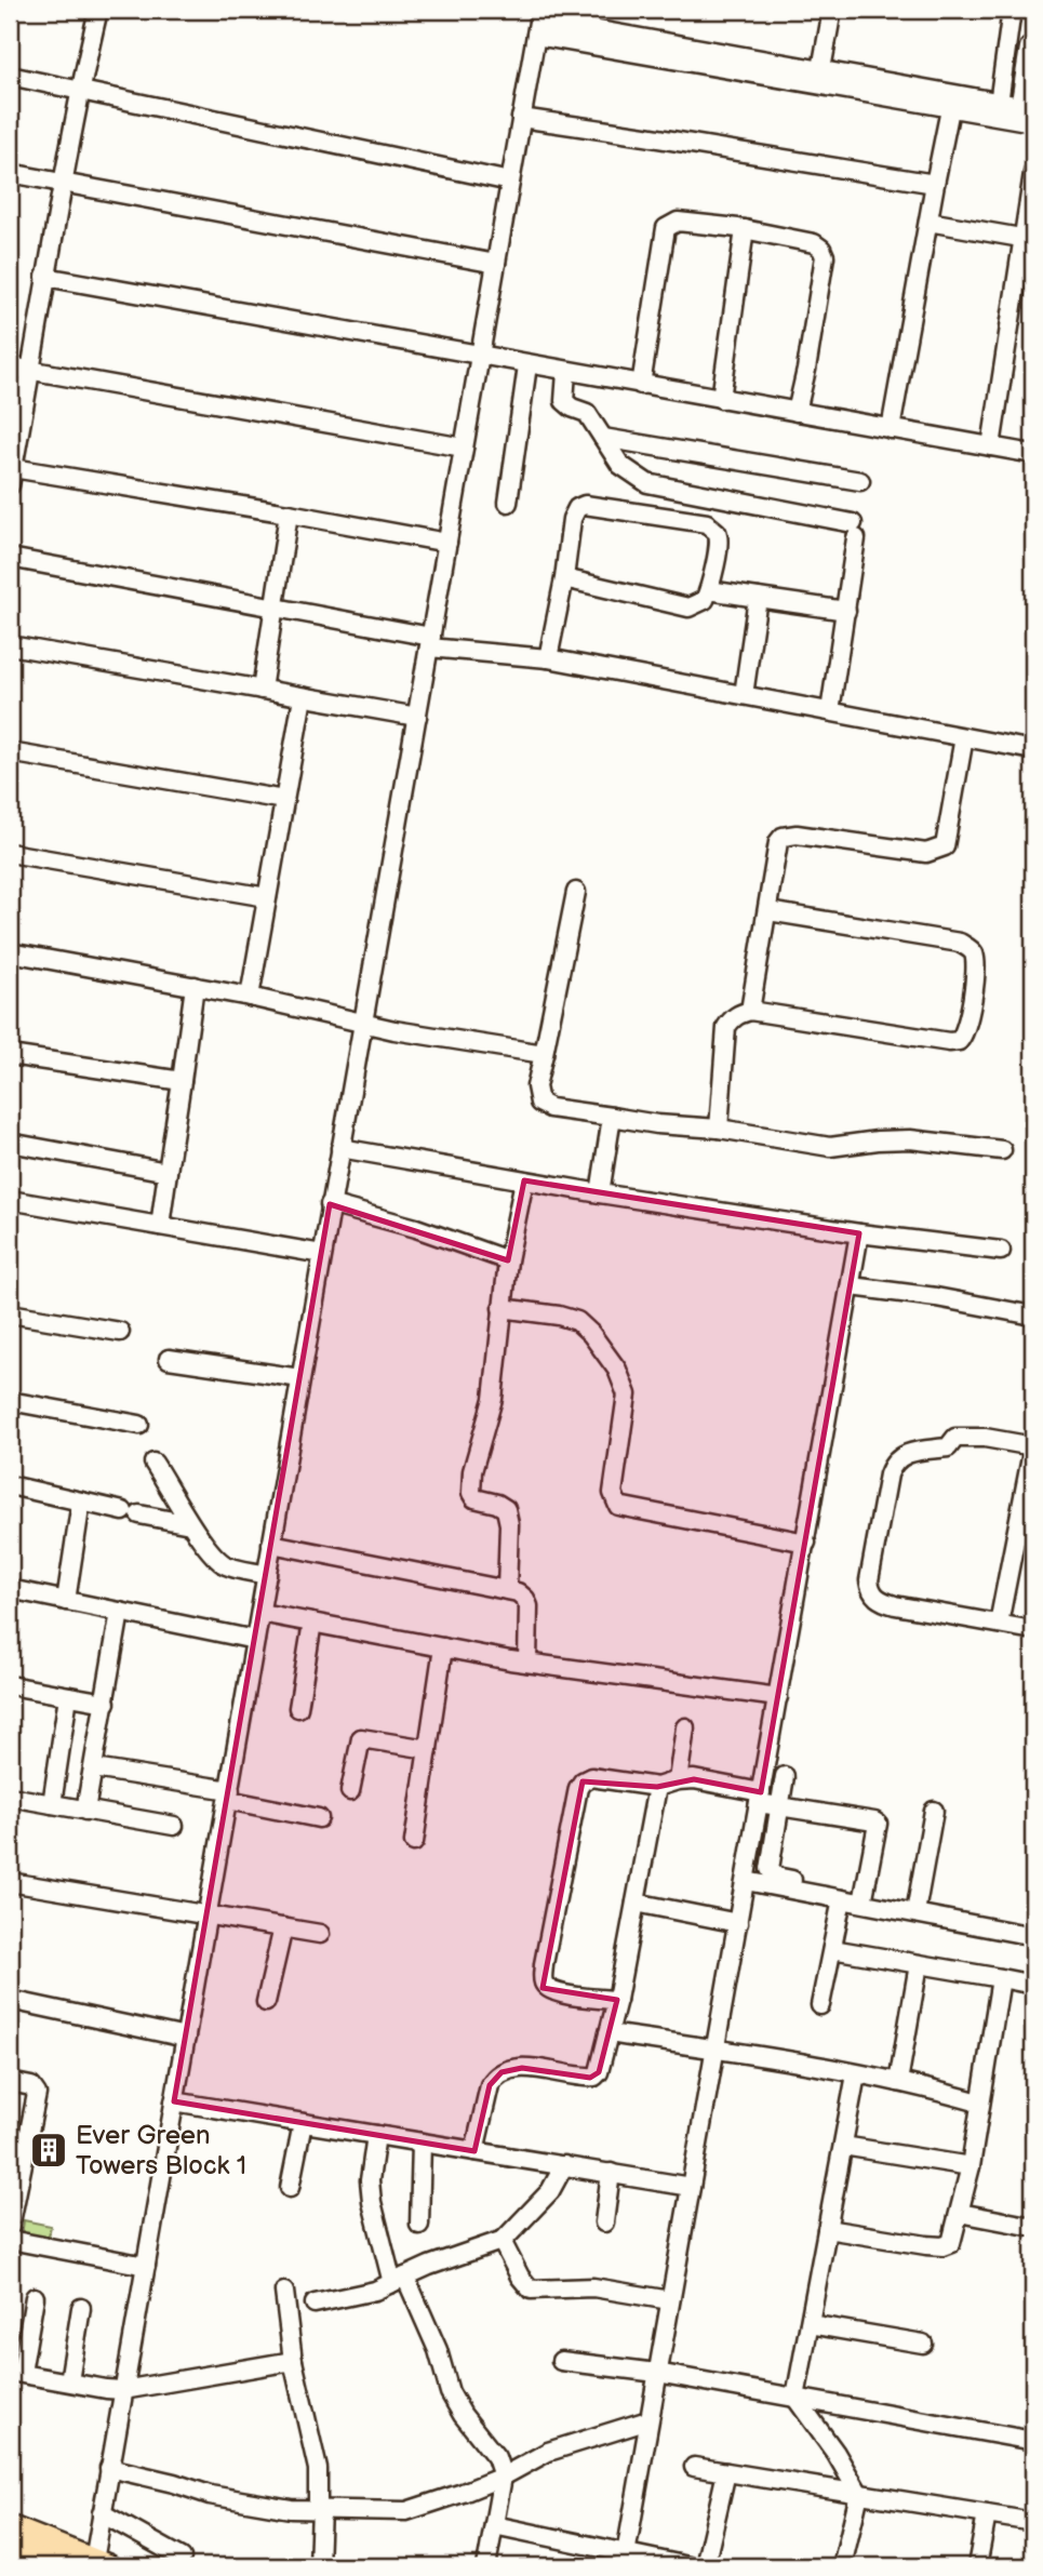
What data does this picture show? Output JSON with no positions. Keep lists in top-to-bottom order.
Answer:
{
  "places": {
    "building": ["Ever Green Towers Block 1"]
  }
}
